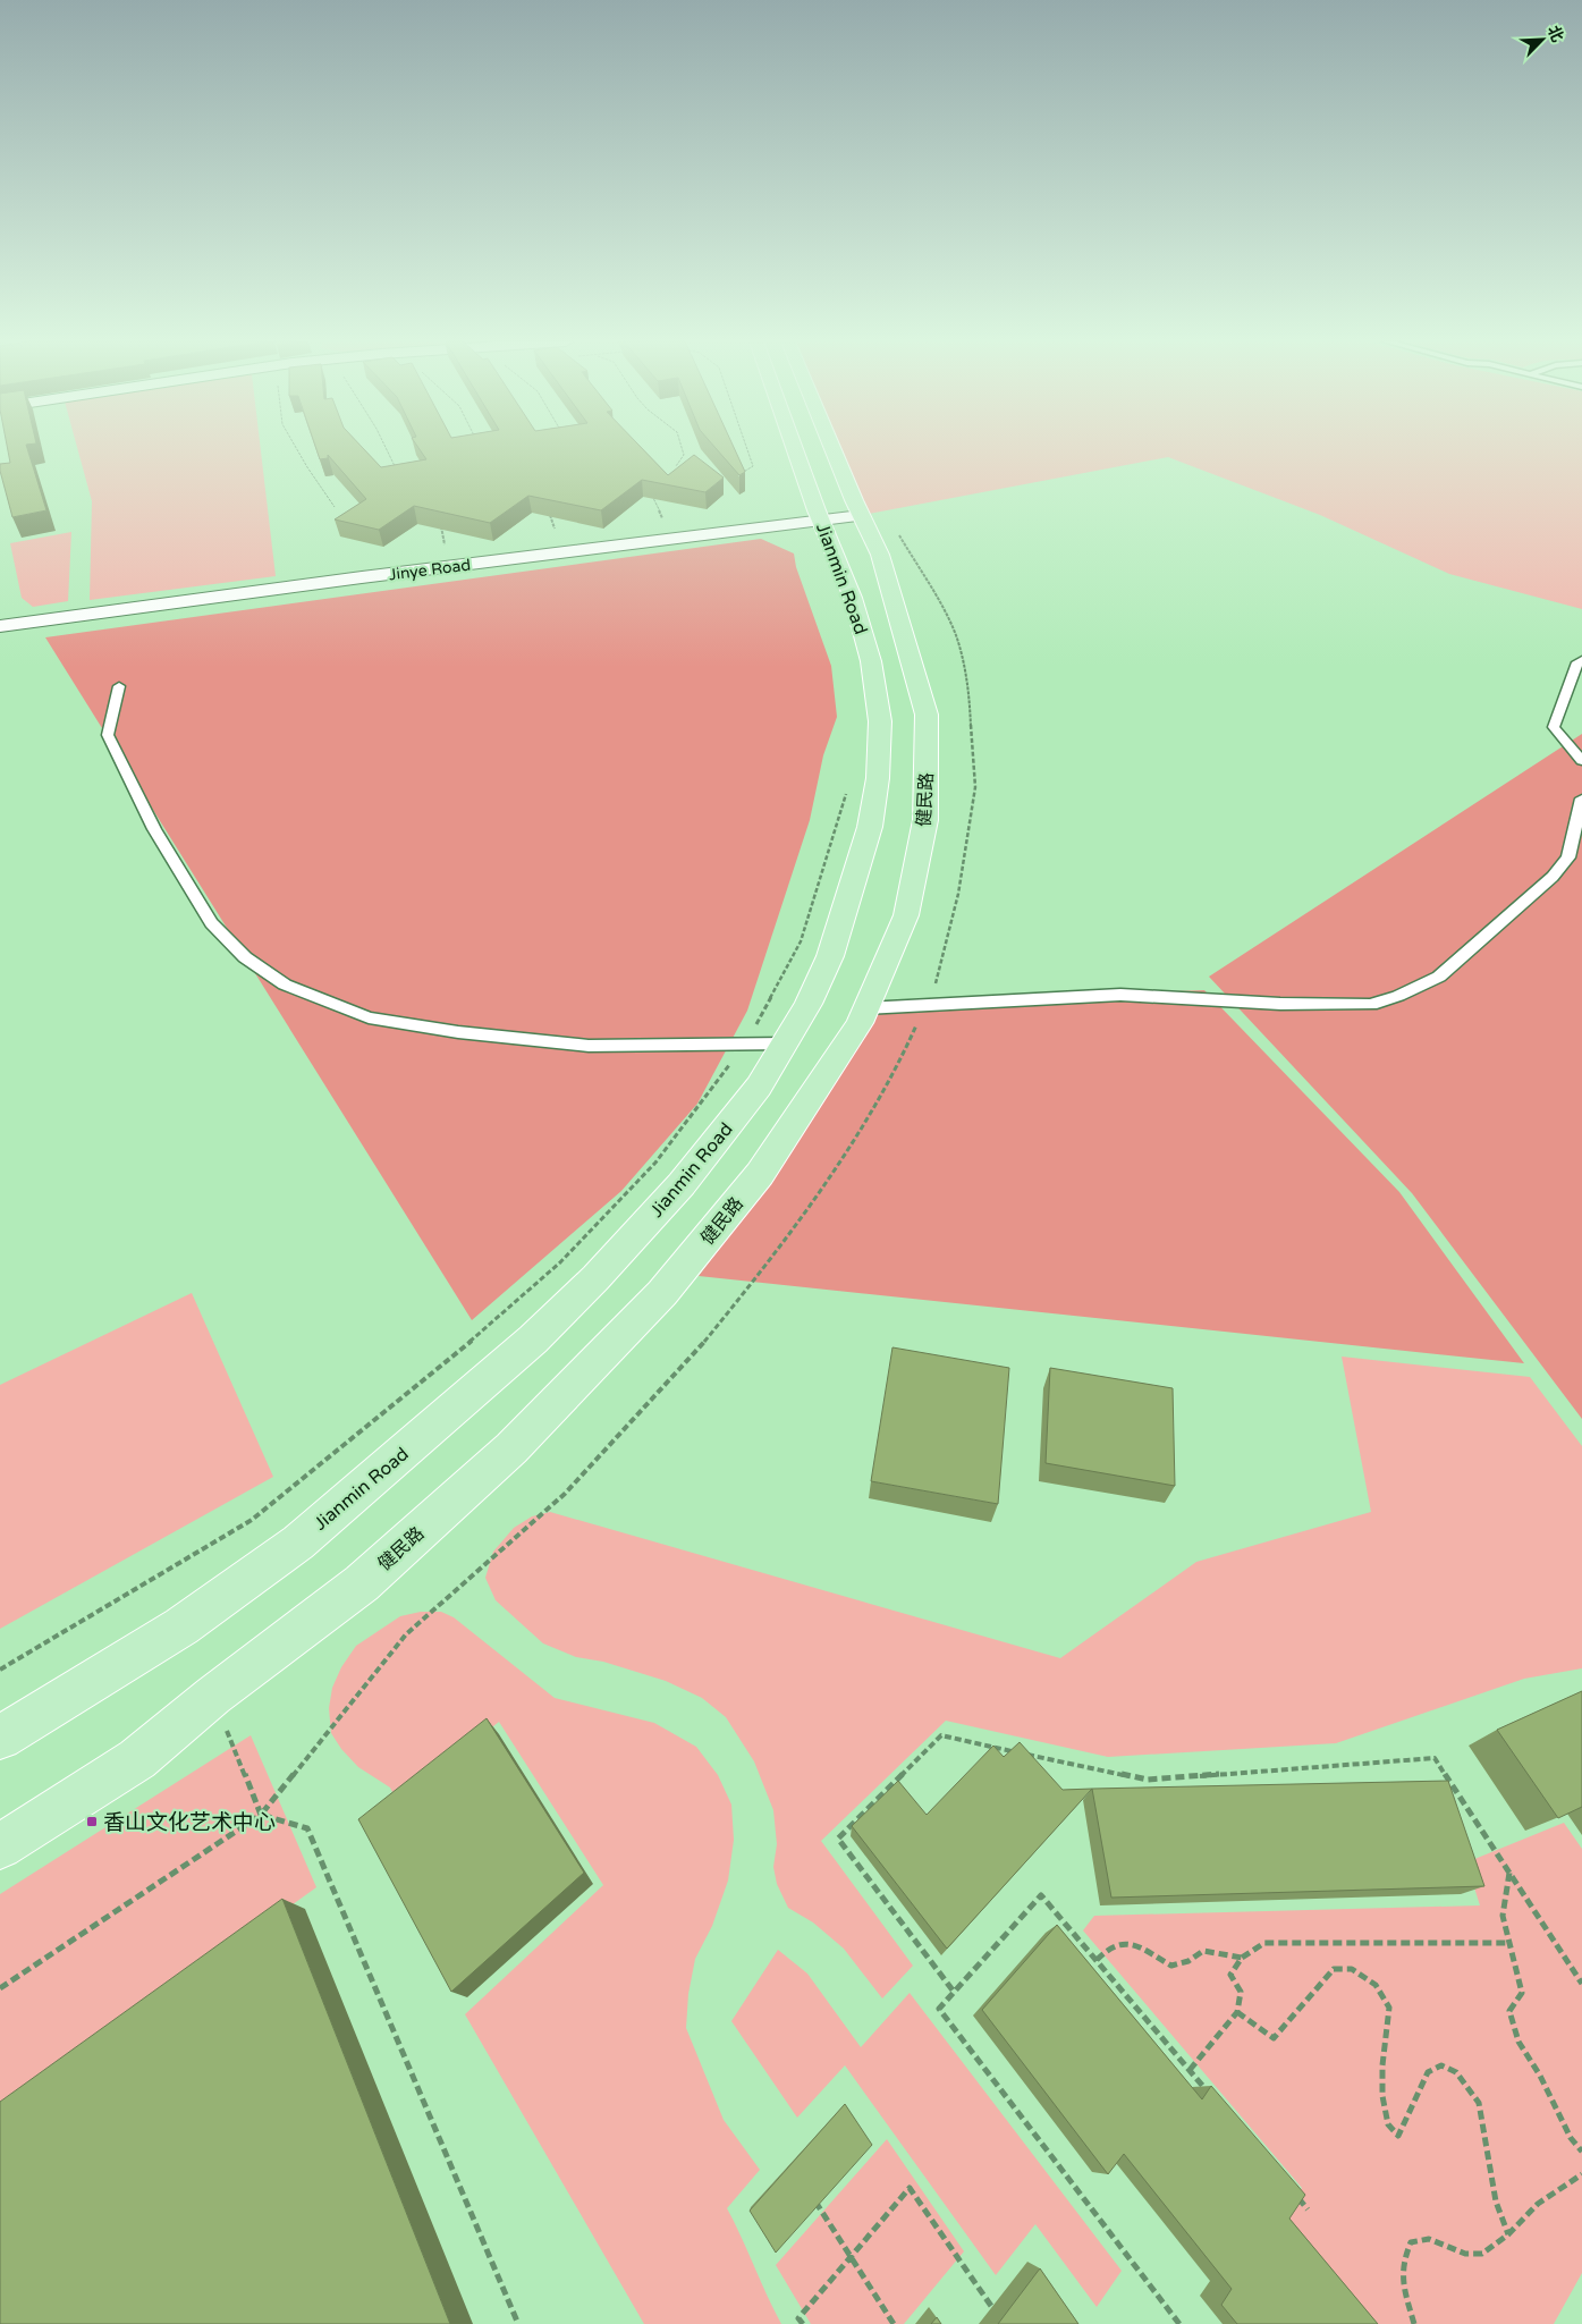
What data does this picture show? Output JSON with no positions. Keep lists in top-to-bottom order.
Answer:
{
  "streets": {
    "main road": ["Jianmin Road", "健民路"],
    "street": ["Jinye Road"]
  },
  "crossings": [
    ["Jinye Road", "Jianmin Road"],
    ["Jinye Road", "健民路"]
  ],
  "places": {
    "transit": ["香山文化艺术中心"]
  },
  "north": "top right"
}
